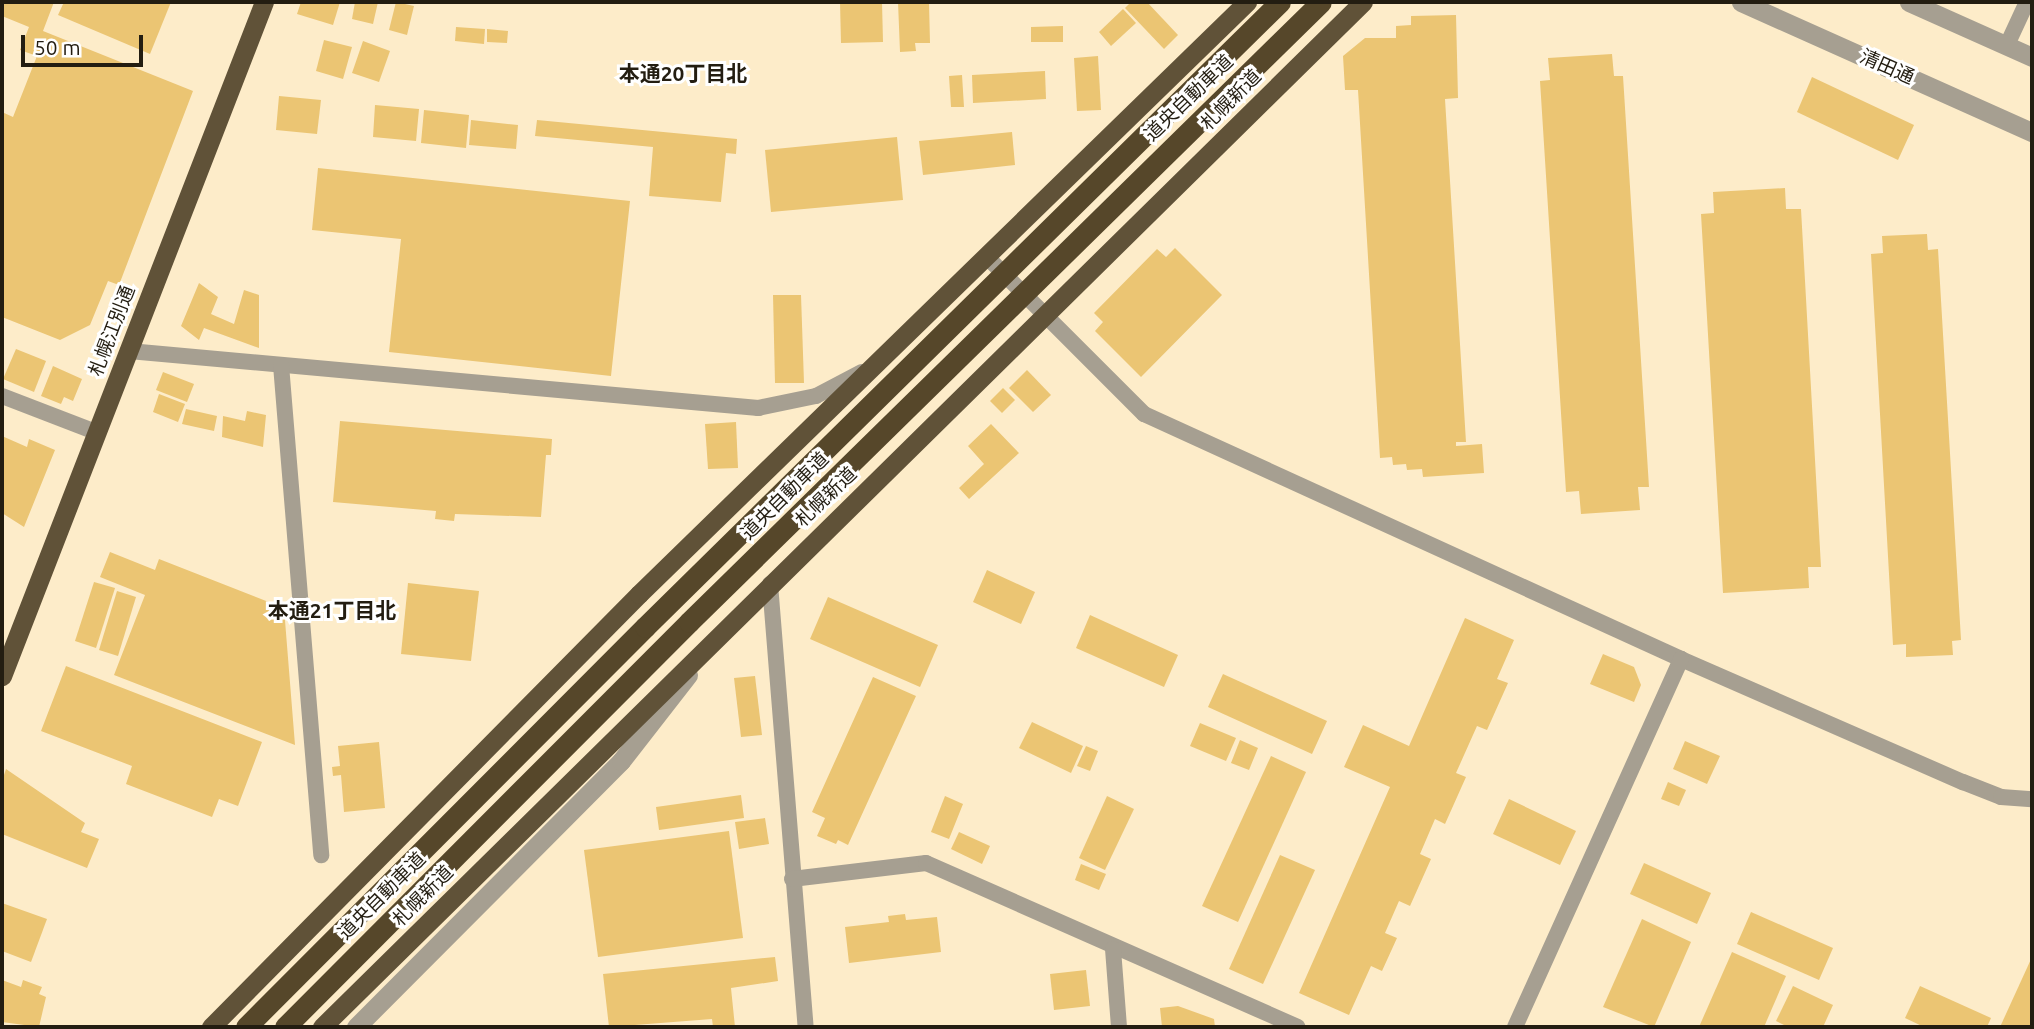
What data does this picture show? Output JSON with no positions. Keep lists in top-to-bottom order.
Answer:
{
  "streets": {
    "highway": ["道央自動車道", "札幌新道", "札幌江別通"],
    "street": ["清田通"]
  },
  "districts": ["本通20丁目北", "本通21丁目北"],
  "scale_bar": "50 m"
}
